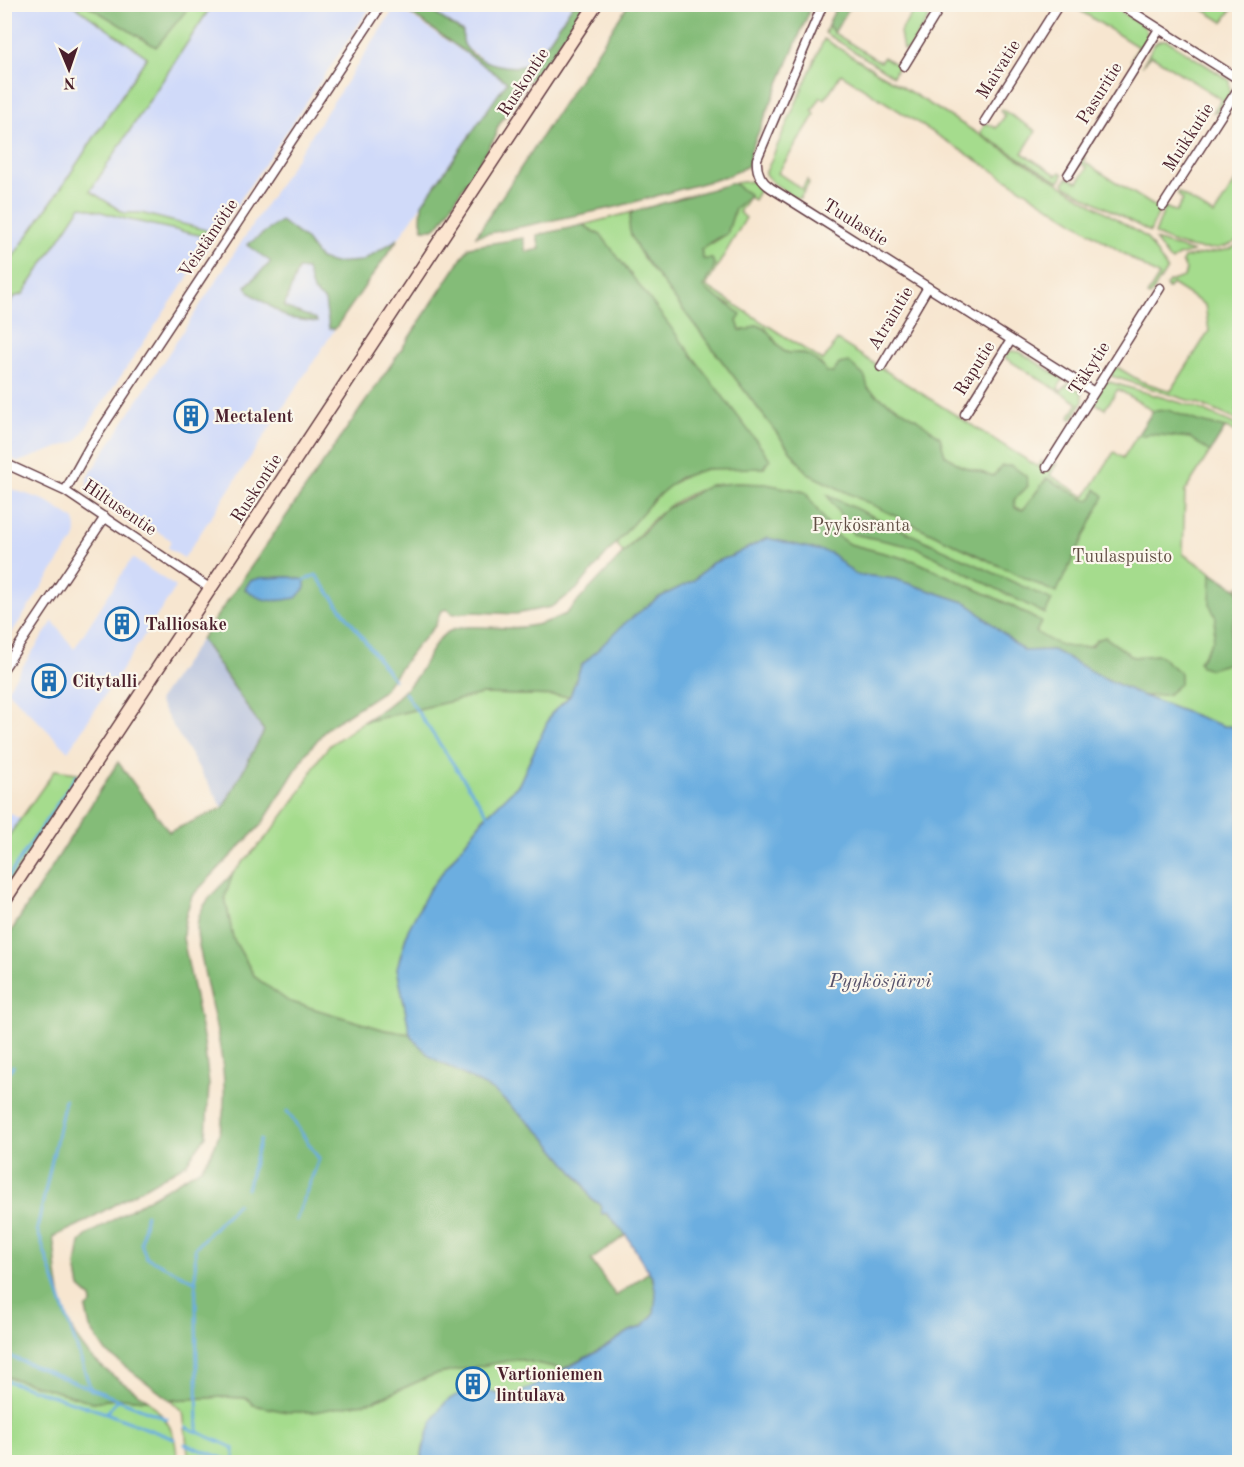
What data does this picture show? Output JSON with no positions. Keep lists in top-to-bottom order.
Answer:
{
  "streets": {
    "main road": ["Ruskontie"],
    "street": [
      "Maivatie",
      "Pasuritie",
      "Muikkutie",
      "Tuulastie",
      "Veistämötie",
      "Atraintie",
      "Raputie",
      "Täkytie",
      "Hiltusentie"
    ]
  },
  "crossings": [
    ["Ruskontie", "Hiltusentie"],
    ["Tuulastie", "Atraintie"],
    ["Tuulastie", "Raputie"],
    ["Tuulastie", "Täkytie"],
    ["Veistämötie", "Hiltusentie"]
  ],
  "water": ["Pyykösjärvi"],
  "parks": ["Pyykösranta", "Tuulaspuisto"],
  "places": {
    "building": [
      "Mectalent",
      "Talliosake",
      "Citytalli",
      "Vartioniemen lintulava"
    ]
  },
  "north": "bottom"
}
